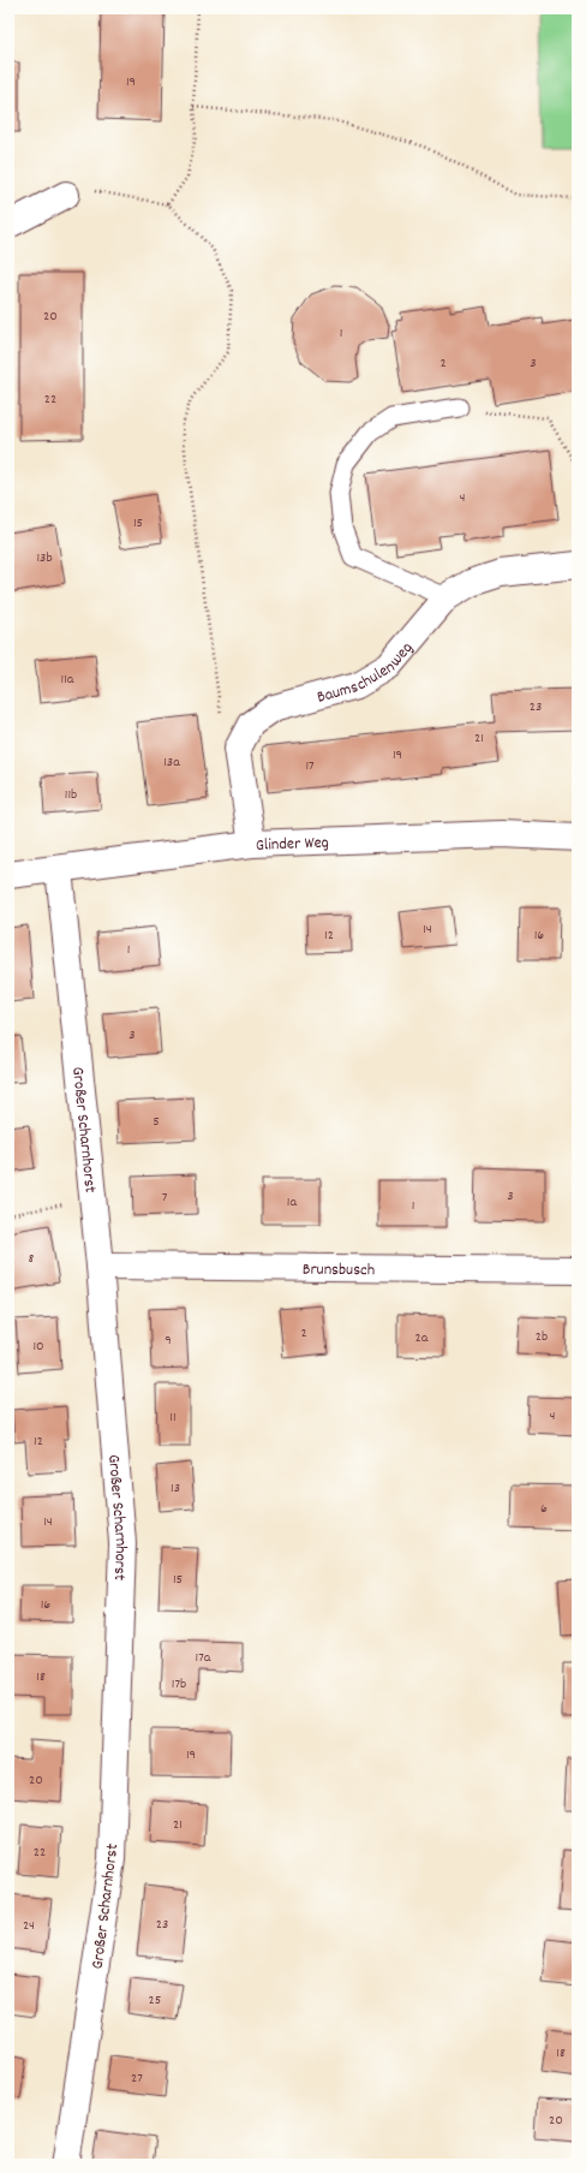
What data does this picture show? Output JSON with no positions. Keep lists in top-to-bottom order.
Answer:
{
  "streets": {
    "street": [
      "Baumschulenweg",
      "Glinder Weg",
      "Großer Scharnhorst",
      "Brunsbusch"
    ]
  },
  "crossings": [
    ["Glinder Weg", "Großer Scharnhorst"],
    ["Großer Scharnhorst", "Brunsbusch"]
  ],
  "house_numbers": [
    "19",
    "20",
    "1",
    "2",
    "3",
    "22",
    "4",
    "15",
    "13b",
    "11a",
    "23",
    "21",
    "19",
    "13a",
    "17",
    "11b",
    "14",
    "12",
    "16",
    "1",
    "3",
    "5",
    "3",
    "7",
    "1a",
    "1",
    "8",
    "2",
    "2b",
    "2a",
    "9",
    "10",
    "4",
    "11",
    "12",
    "13",
    "6",
    "14",
    "15",
    "16",
    "17a",
    "18",
    "17b",
    "19",
    "20",
    "21",
    "22",
    "23",
    "24",
    "25",
    "18",
    "27",
    "20"
  ]
}
